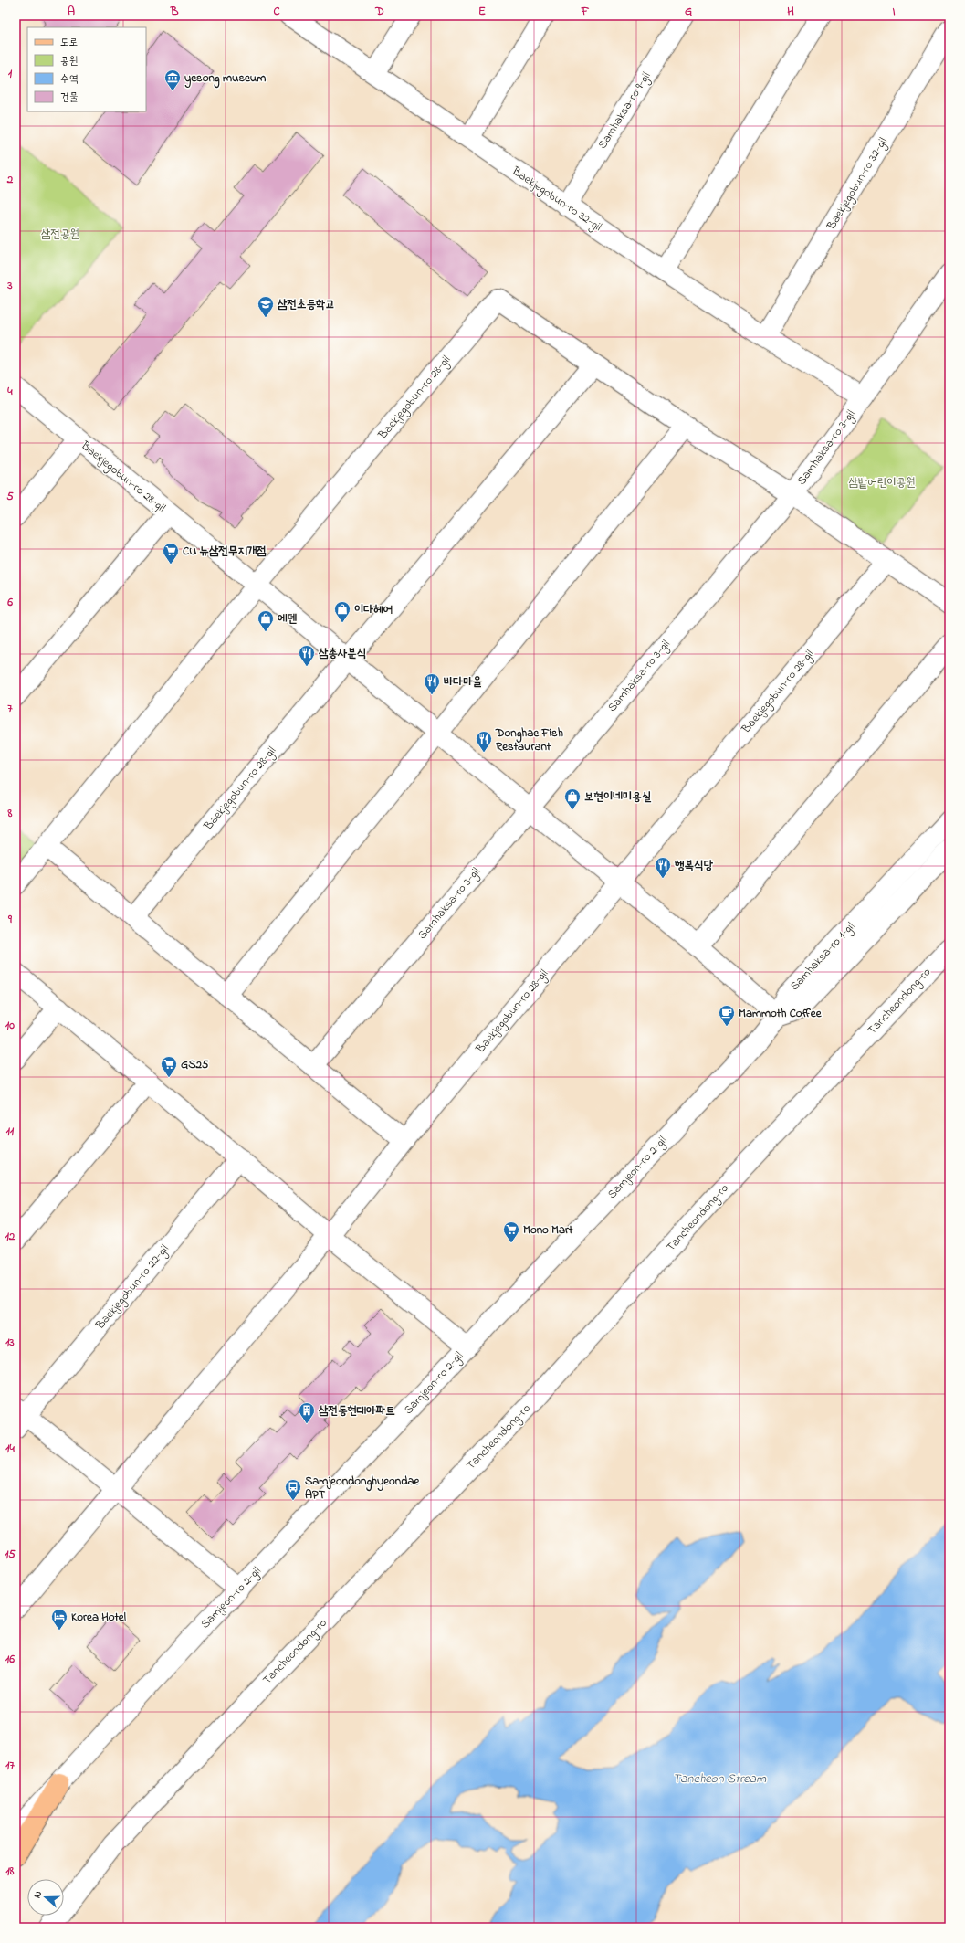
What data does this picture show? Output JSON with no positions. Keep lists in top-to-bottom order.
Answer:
{
  "streets": {
    "street": [
      "Samhaksa-ro 9-gil",
      "Baekjegobun-ro 32-gil",
      "Baekjegobun-ro 28-gil",
      "Samhaksa-ro 3-gil",
      "Samhaksa-ro 1-gil",
      "Tancheondong-ro",
      "Samjeon-ro 2-gil",
      "Baekjegobun-ro 22-gil"
    ]
  },
  "crossings": [
    ["Samhaksa-ro 9-gil", "Baekjegobun-ro 32-gil"],
    ["Baekjegobun-ro 32-gil", "Samhaksa-ro 3-gil"],
    ["Baekjegobun-ro 28-gil", "Samhaksa-ro 3-gil"],
    ["Baekjegobun-ro 28-gil", "Samhaksa-ro 1-gil"],
    ["Baekjegobun-ro 28-gil", "Samjeon-ro 2-gil"],
    ["Samhaksa-ro 1-gil", "Samjeon-ro 2-gil"],
    ["Samjeon-ro 2-gil", "Baekjegobun-ro 22-gil"]
  ],
  "water": ["Tancheon Stream"],
  "parks": ["삼전공원", "삼밭어린이공원"],
  "places": {
    "museum": ["yesong museum"],
    "school or university": ["삼전초등학교"],
    "supermarket": ["CU 뉴삼전무지개점", "GS25", "Mono Mart"],
    "shop": ["이다헤어", "에덴", "보현이네미용실"],
    "restaurant": [
      "삼총사분식",
      "바다마을",
      "Donghae Fish Restaurant",
      "행복식당"
    ],
    "cafe": ["Mammoth Coffee"],
    "building": ["삼전동현대아파트"],
    "bus stop": ["Samjeondonghyeondae APT"],
    "hotel": ["Korea Hotel"]
  },
  "legend": [
    "도로",
    "공원",
    "수역",
    "건물"
  ],
  "north": "left",
  "grid": {
    "columns": [
      "A",
      "B",
      "C",
      "D",
      "E",
      "F",
      "G",
      "H",
      "I"
    ],
    "rows": [
      "1",
      "2",
      "3",
      "4",
      "5",
      "6",
      "7",
      "8",
      "9",
      "10",
      "11",
      "12",
      "13",
      "14",
      "15",
      "16",
      "17",
      "18"
    ]
  }
}
